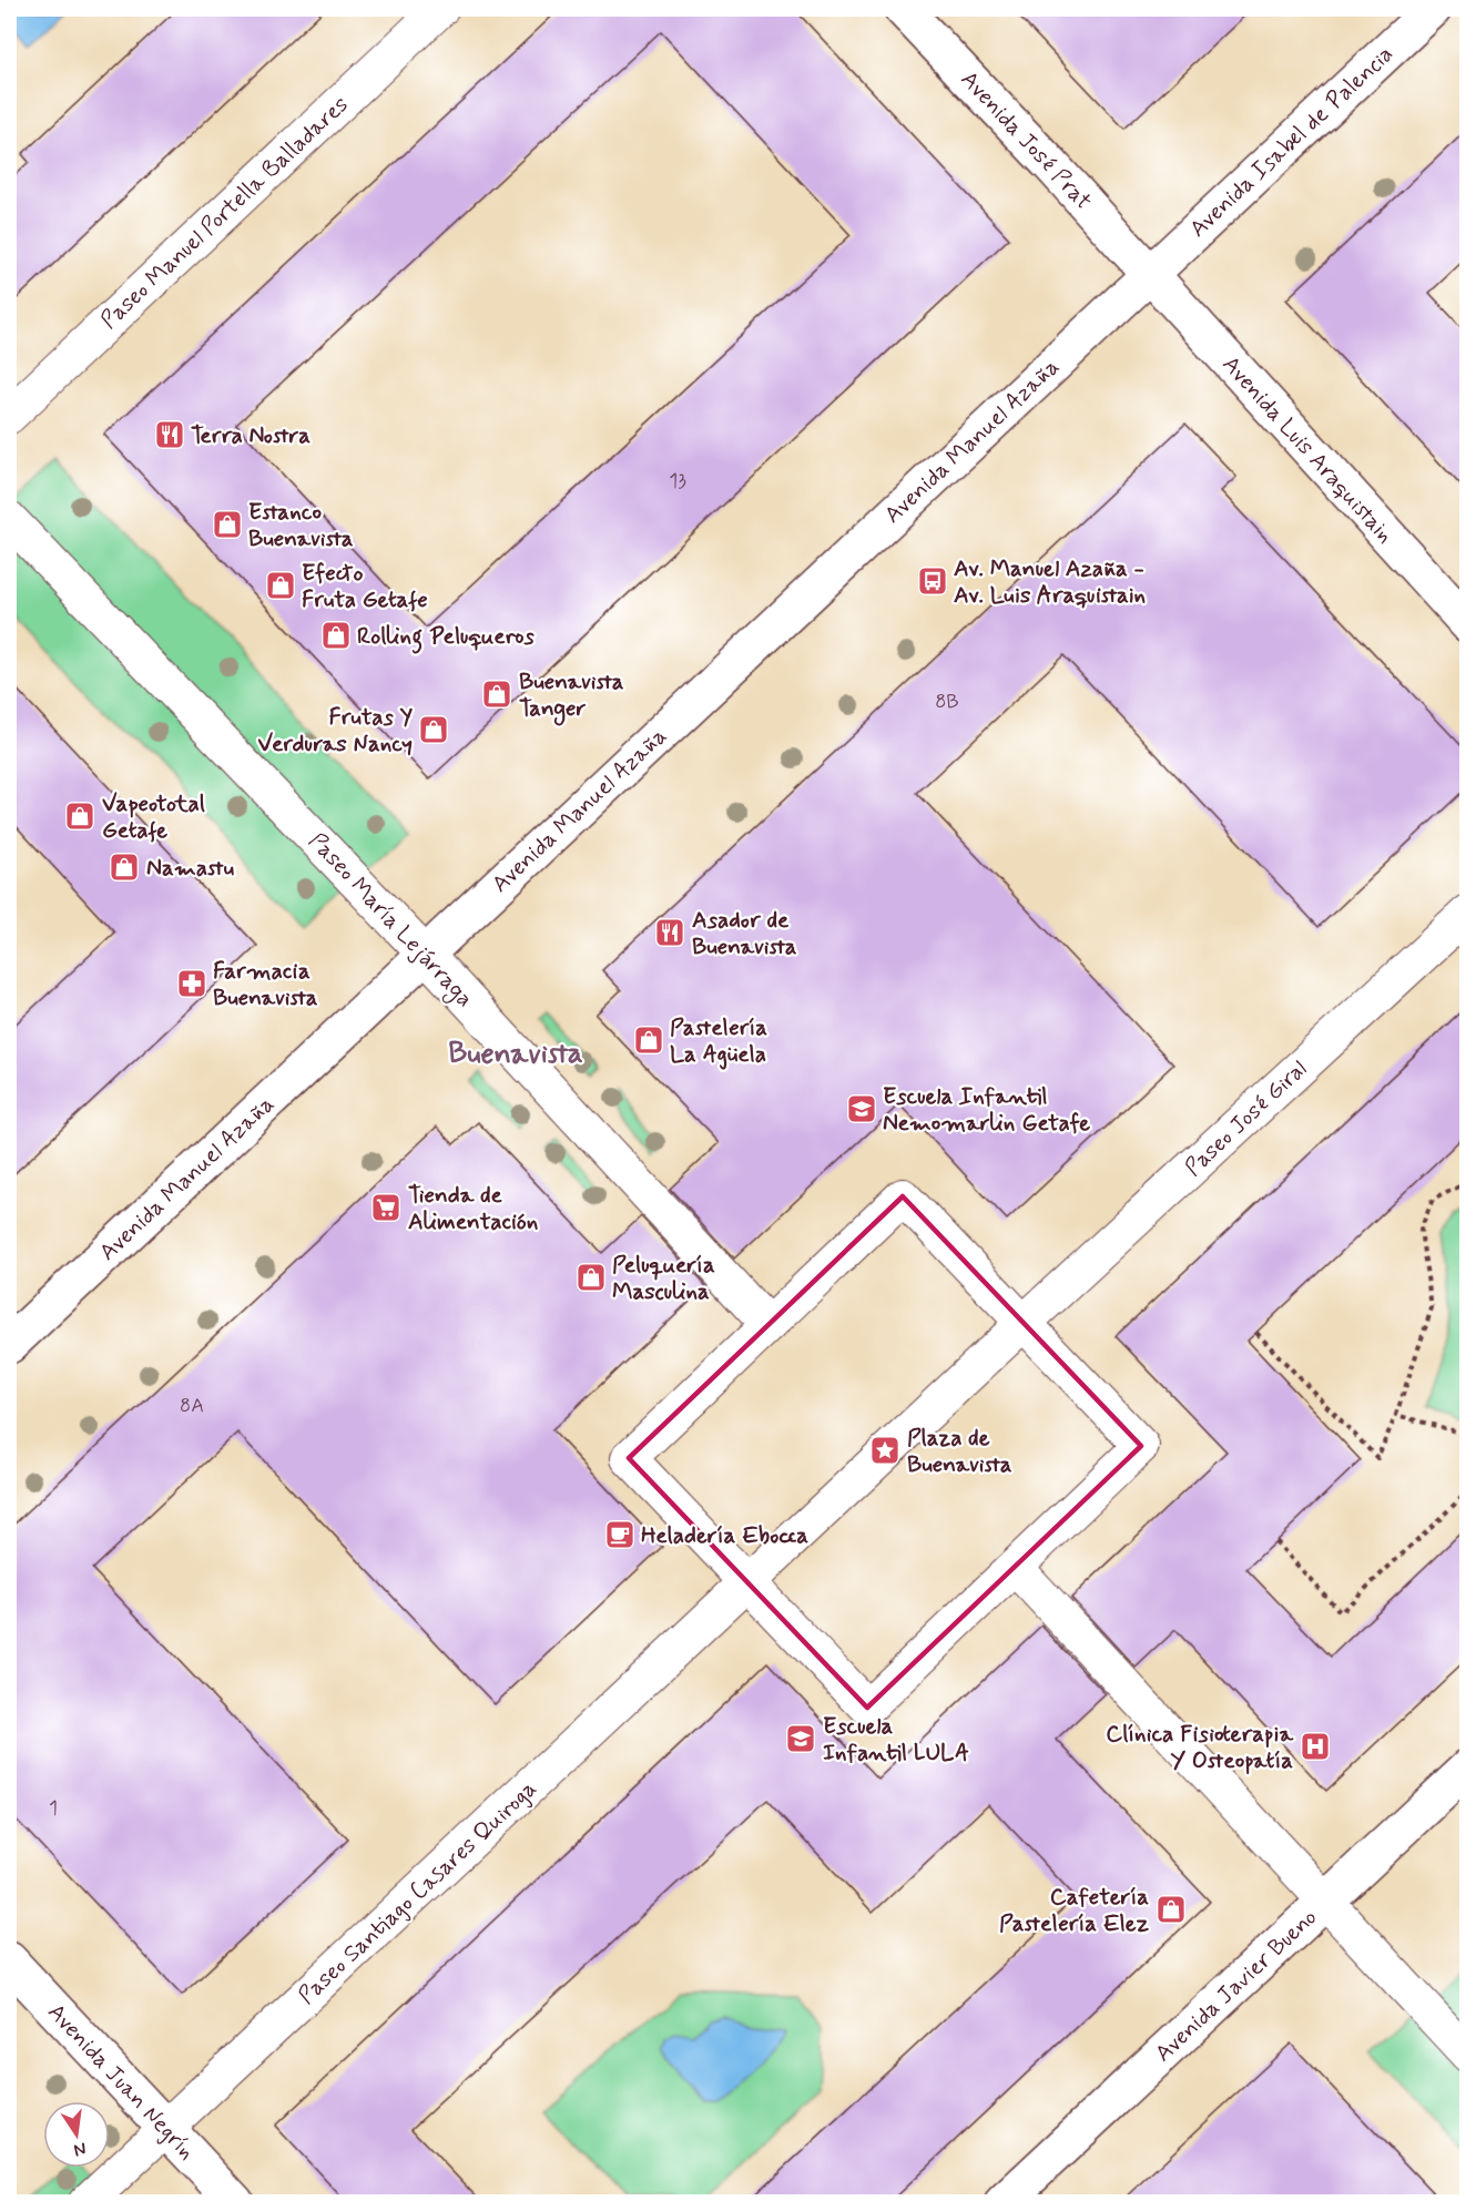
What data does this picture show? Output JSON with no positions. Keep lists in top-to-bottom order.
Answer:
{
  "streets": {
    "street": [
      "Avenida José Prat",
      "Avenida Isabel de Palencia",
      "Paseo Manuel Portella Balladares",
      "Avenida Manuel Azaña",
      "Avenida Luis Araquistain",
      "Paseo María Lejárraga",
      "Paseo José Giral",
      "Paseo Santiago Casares Quiroga",
      "Avenida Javier Bueno",
      "Avenida Juan Negrín"
    ]
  },
  "crossings": [
    ["Avenida José Prat", "Avenida Isabel de Palencia"],
    ["Avenida José Prat", "Avenida Manuel Azaña"],
    ["Avenida José Prat", "Avenida Luis Araquistain"],
    ["Avenida Isabel de Palencia", "Avenida Manuel Azaña"],
    ["Avenida Isabel de Palencia", "Avenida Luis Araquistain"],
    ["Avenida Manuel Azaña", "Avenida Luis Araquistain"],
    ["Avenida Manuel Azaña", "Paseo María Lejárraga"],
    ["Paseo José Giral", "Paseo Santiago Casares Quiroga"],
    ["Paseo Santiago Casares Quiroga", "Avenida Juan Negrín"]
  ],
  "districts": ["Buenavista"],
  "places": {
    "restaurant": ["Terra Nostra", "Asador de Buenavista"],
    "shop": [
      "Estanco Buenavista",
      "Efecto Fruta Getafe",
      "Rolling Peluqueros",
      "Buenavista Tanger",
      "Frutas Y Verduras Nancy",
      "Vapeototal Getafe",
      "Namastu",
      "Pastelería La Agüela",
      "Peluquería Masculina",
      "Cafetería Pastelería Elez"
    ],
    "bus stop": ["Av. Manuel Azaña - Av. Luis Araquistain"],
    "pharmacy": ["Farmacia Buenavista"],
    "school or university": ["Escuela Infantil Nemomarlin Getafe", "Escuela Infantil LULA"],
    "supermarket": ["Tienda de Alimentación"],
    "place": ["Plaza de Buenavista"],
    "cafe": ["Heladería Ebocca"],
    "hospital": ["Clínica Fisioterapia Y Osteopatía"]
  },
  "house_numbers": [
    "13",
    "8B",
    "8A",
    "1"
  ],
  "north": "bottom"
}
